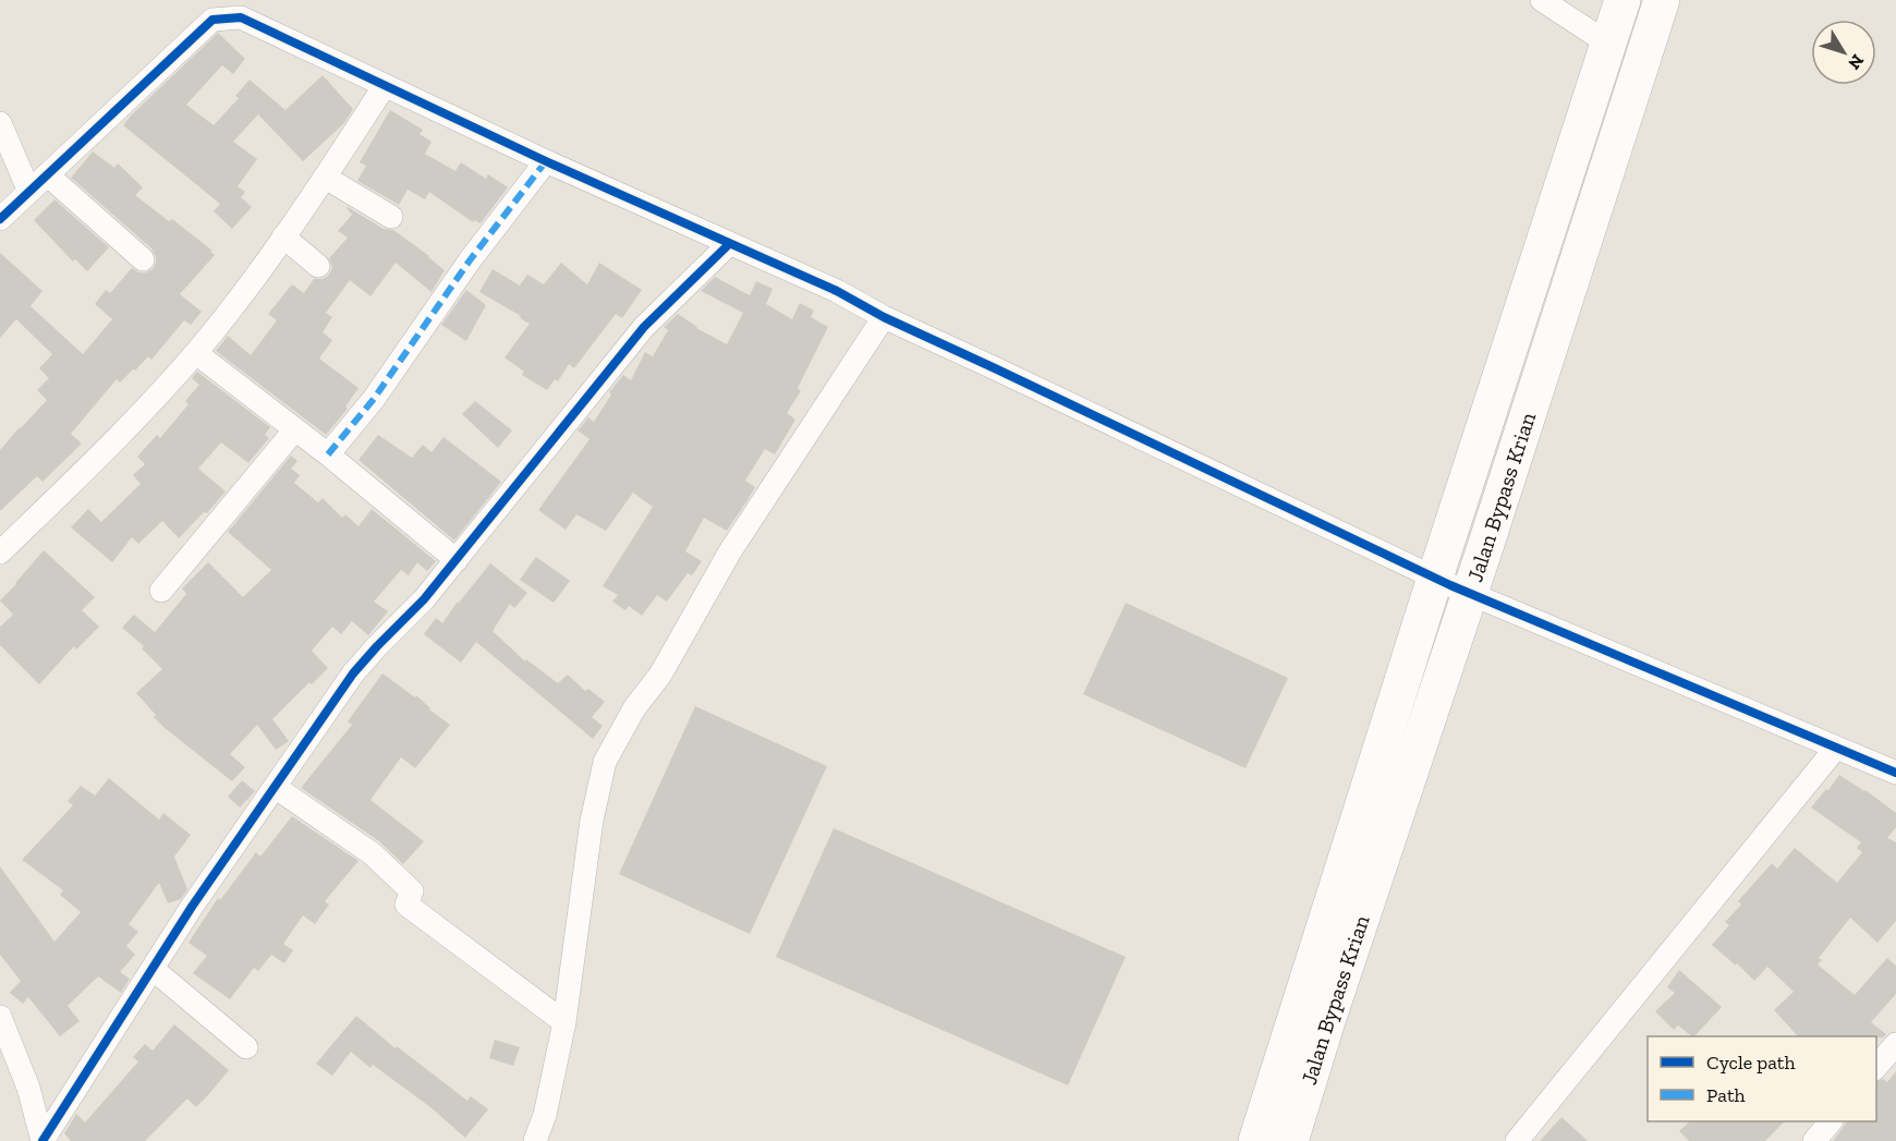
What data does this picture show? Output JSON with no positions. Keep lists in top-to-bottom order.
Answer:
{
  "streets": {
    "highway": ["Jalan Bypass Krian"]
  },
  "legend": ["Cycle path", "Path"],
  "north": "bottom right"
}
